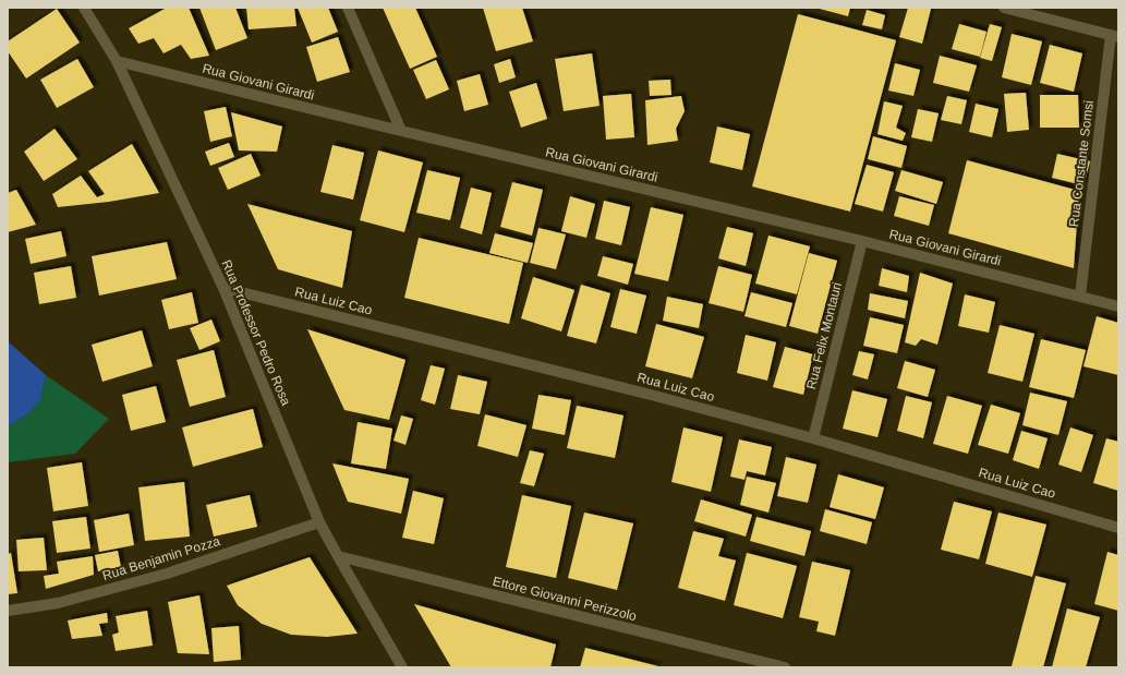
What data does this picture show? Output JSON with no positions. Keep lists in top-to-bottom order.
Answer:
{
  "streets": {
    "street": [
      "Rua Giovani Girardi",
      "Rua Constante Somsi",
      "Rua Luiz Cao",
      "Rua Professor Pedro Rosa",
      "Rua Felix Montauri",
      "Rua Benjamin Pozza",
      "Ettore Giovanni Perizzolo"
    ]
  },
  "crossings": [
    ["Rua Giovani Girardi", "Rua Constante Somsi"],
    ["Rua Giovani Girardi", "Rua Professor Pedro Rosa"],
    ["Rua Giovani Girardi", "Rua Felix Montauri"],
    ["Rua Luiz Cao", "Rua Professor Pedro Rosa"],
    ["Rua Luiz Cao", "Rua Felix Montauri"],
    ["Rua Professor Pedro Rosa", "Rua Benjamin Pozza"],
    ["Rua Professor Pedro Rosa", "Ettore Giovanni Perizzolo"]
  ]
}
